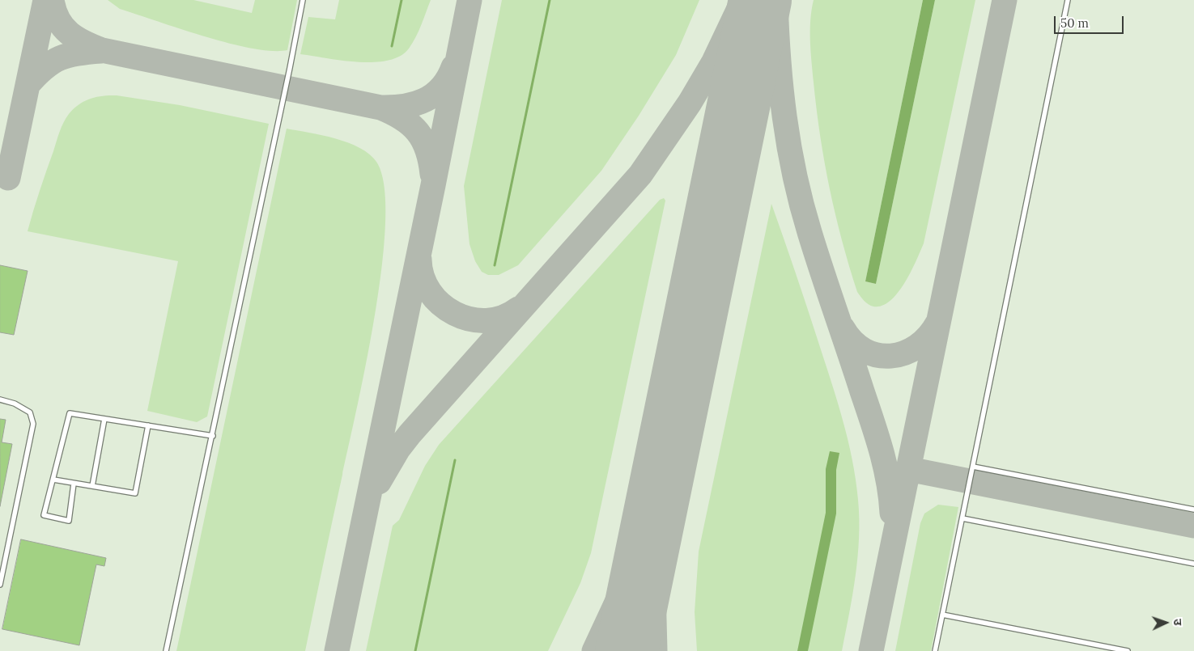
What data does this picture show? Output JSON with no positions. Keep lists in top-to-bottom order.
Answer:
{
  "scale_bar": "50 m",
  "north": "right"
}
